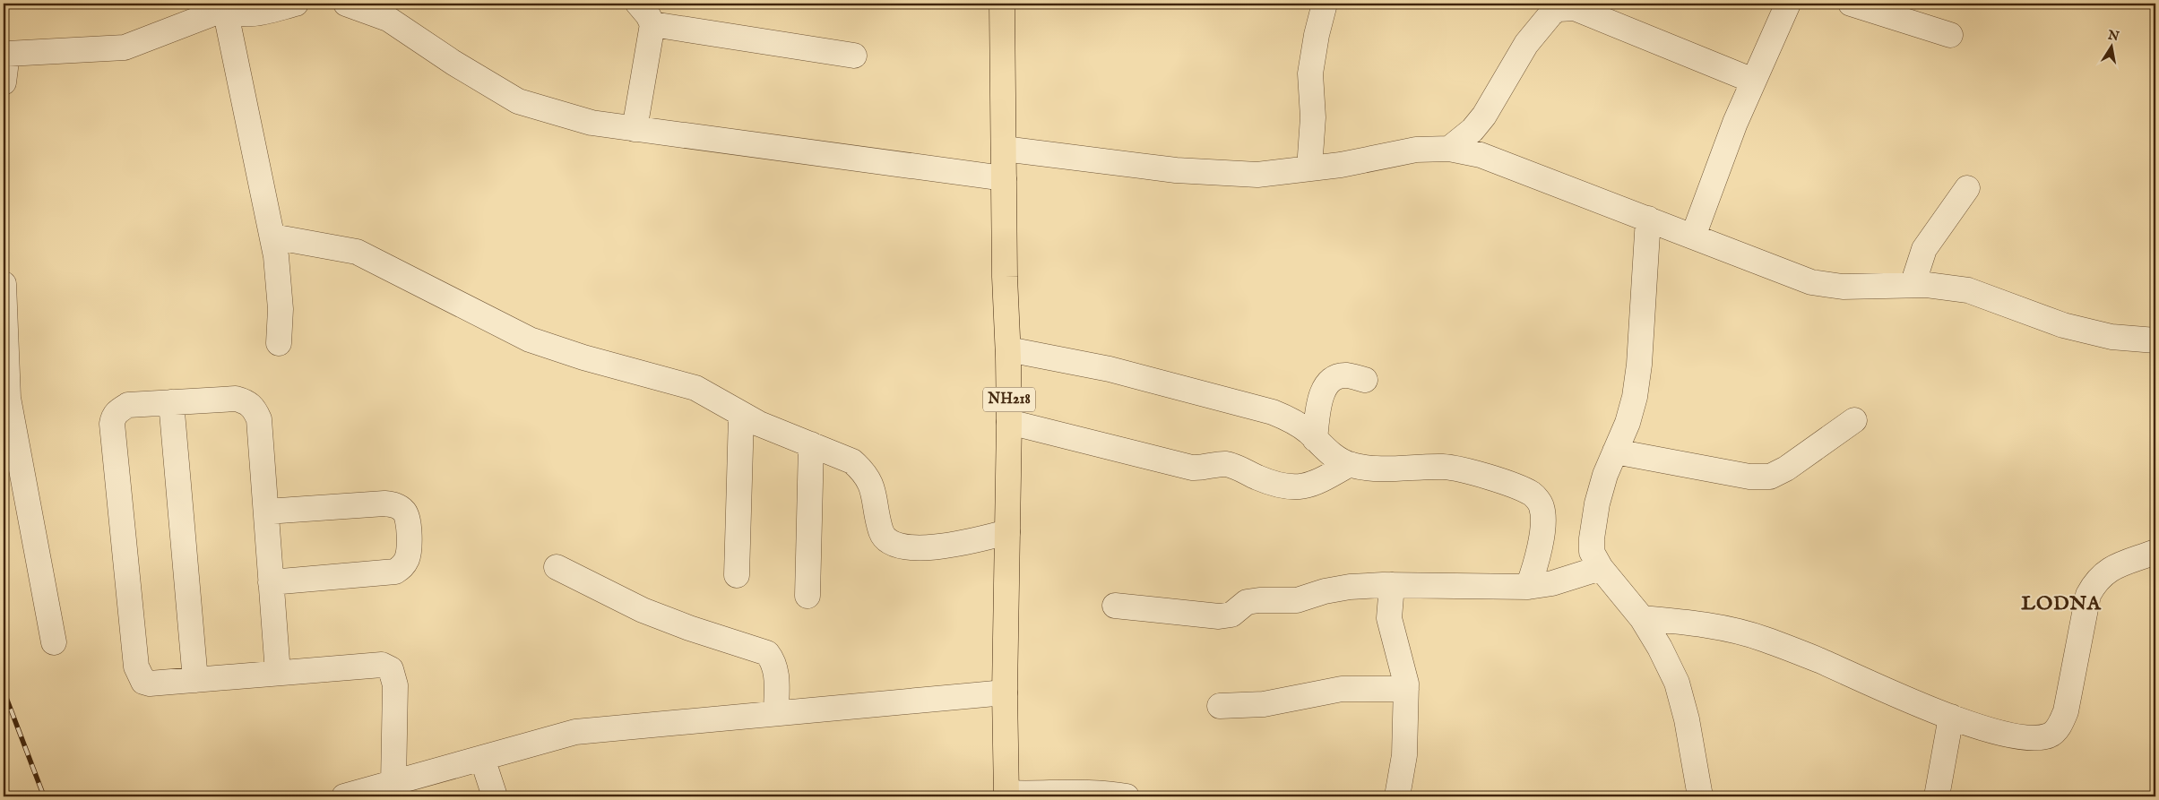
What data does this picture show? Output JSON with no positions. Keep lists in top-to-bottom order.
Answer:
{
  "streets": {
    "highway": ["NH218"]
  },
  "districts": ["LODNA"],
  "north": "top"
}
